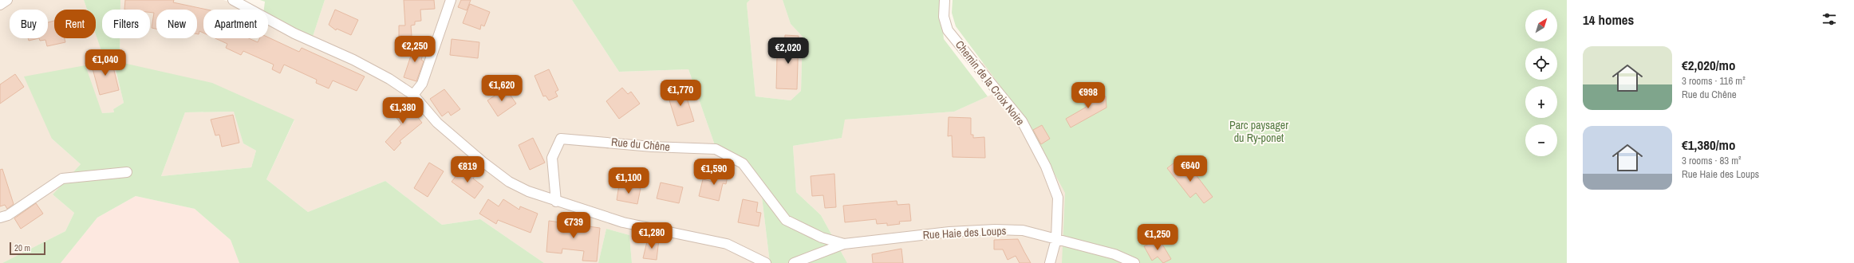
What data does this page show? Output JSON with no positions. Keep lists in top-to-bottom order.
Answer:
{
  "streets": {
    "street": ["Chemin de la Croix Noire", "Rue du Chêne", "Rue Haie des Loups"]
  },
  "crossings": [
    ["Chemin de la Croix Noire", "Rue Haie des Loups"],
    ["Rue du Chêne", "Rue Haie des Loups"]
  ],
  "parks": ["Parc paysager du Ry-ponet"],
  "scale_bar": "20 m",
  "north": "top right",
  "page": {
    "heading": "14 homes",
    "map_buttons": ["+", "−"],
    "chip": [
      "Buy",
      "Rent",
      "Filters",
      "New",
      "Apartment"
    ],
    "price": [
      "€2,250",
      "€2,020",
      "€1,040",
      "€1,620",
      "€1,770",
      "€998",
      "€1,380",
      "€640",
      "€819",
      "€1,590",
      "€1,100",
      "€739",
      "€1,280",
      "€1,250"
    ],
    "list": [
      {
        "name": "€2,020/mo",
        "note": "3 rooms · 116 m² · Rue du Chêne"
      },
      {
        "name": "€1,380/mo",
        "note": "3 rooms · 83 m² · Rue Haie des Loups"
      }
    ],
    "scale": "20 m"
  }
}
